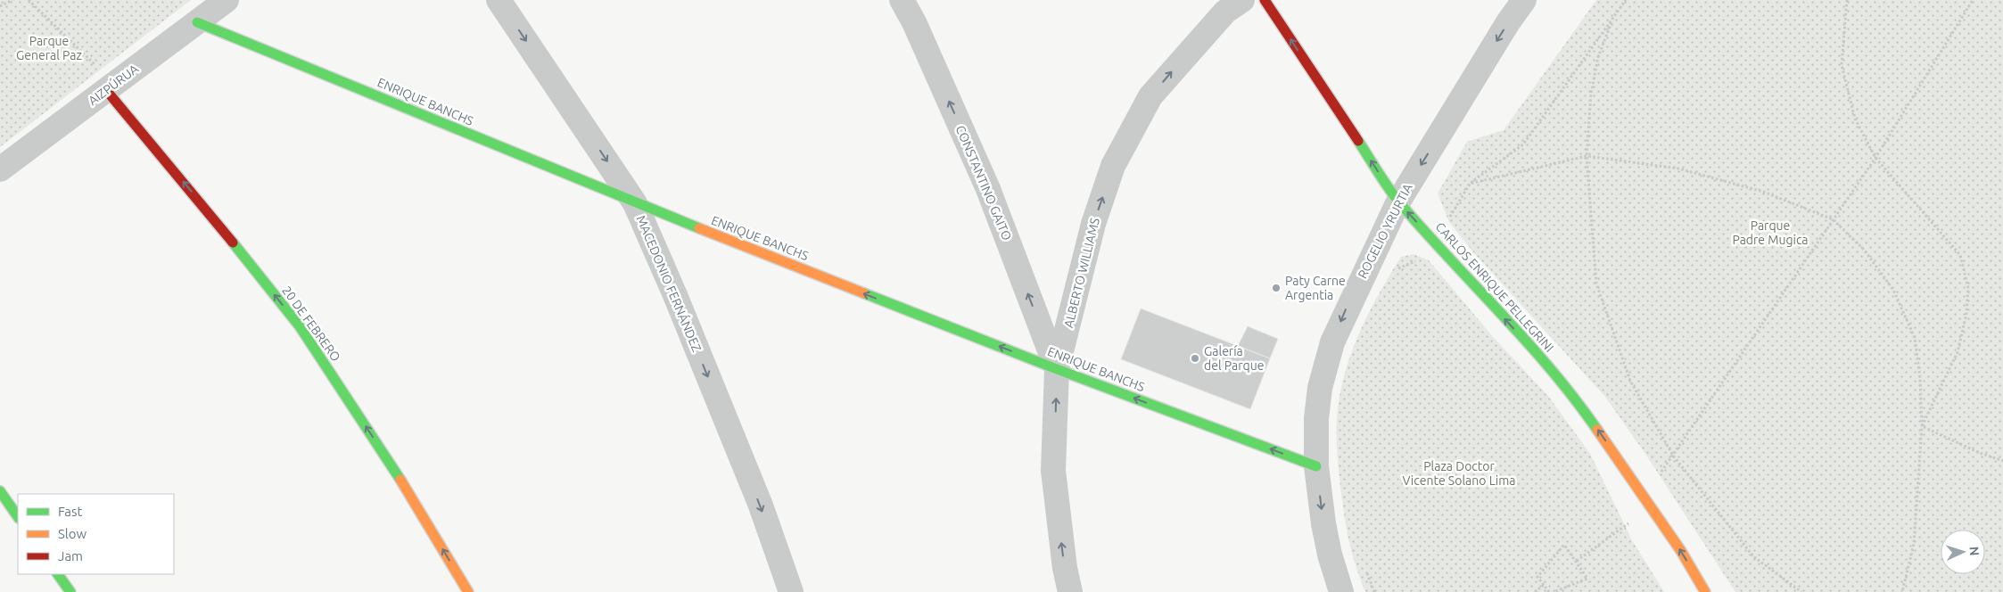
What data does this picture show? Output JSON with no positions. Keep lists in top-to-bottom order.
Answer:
{
  "streets": {
    "street": [
      "AIZPÚRUA",
      "ENRIQUE BANCHS",
      "CONSTANTINO GAITO",
      "ROGELIO YRURTIA",
      "ALBERTO WILLIAMS",
      "MACEDONIO FERNÁNDEZ",
      "CARLOS ENRIQUE PELLEGRINI",
      "20 DE FEBRERO"
    ]
  },
  "crossings": [
    ["AIZPÚRUA", "ENRIQUE BANCHS"],
    ["AIZPÚRUA", "20 DE FEBRERO"],
    ["ENRIQUE BANCHS", "CONSTANTINO GAITO"],
    ["ENRIQUE BANCHS", "ROGELIO YRURTIA"],
    ["ENRIQUE BANCHS", "ALBERTO WILLIAMS"],
    ["ENRIQUE BANCHS", "MACEDONIO FERNÁNDEZ"],
    ["CONSTANTINO GAITO", "ALBERTO WILLIAMS"],
    ["ROGELIO YRURTIA", "CARLOS ENRIQUE PELLEGRINI"]
  ],
  "one_way": [
    "ENRIQUE BANCHS",
    "CONSTANTINO GAITO",
    "ROGELIO YRURTIA",
    "ALBERTO WILLIAMS",
    "MACEDONIO FERNÁNDEZ",
    "CARLOS ENRIQUE PELLEGRINI",
    "20 DE FEBRERO"
  ],
  "parks": ["Parque General Paz", "Parque Padre Mugica", "Plaza Doctor Vicente Solano Lima"],
  "places": ["Paty Carne Argentia", "Galería del Parque"],
  "legend": ["Fast", "Slow", "Jam"],
  "north": "right"
}
